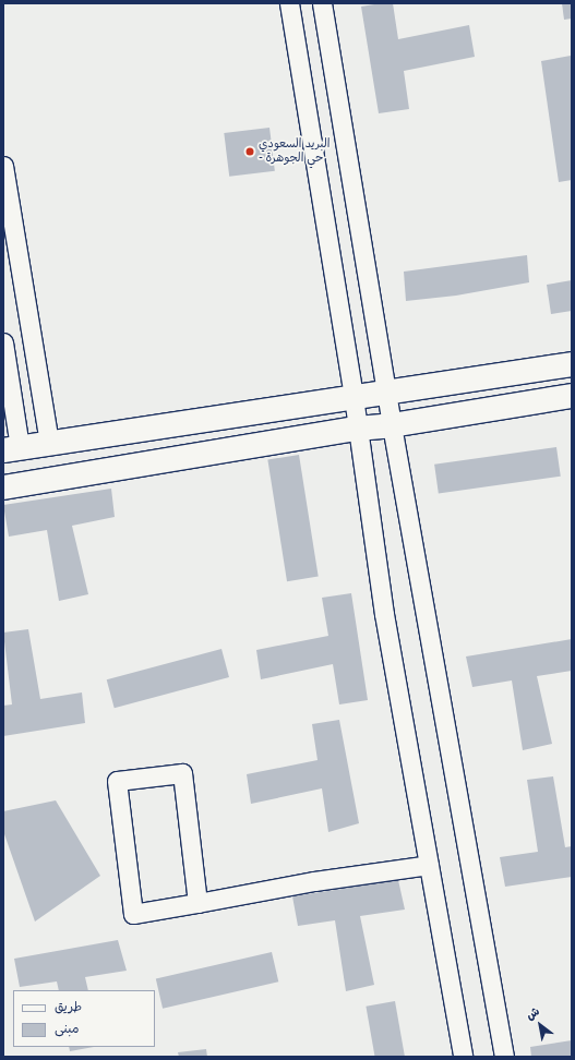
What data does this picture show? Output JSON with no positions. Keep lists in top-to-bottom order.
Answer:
{
  "places": ["البريد السعودي - حي الجوهرة"],
  "legend": ["طريق", "مبنى"],
  "north": "top left"
}
